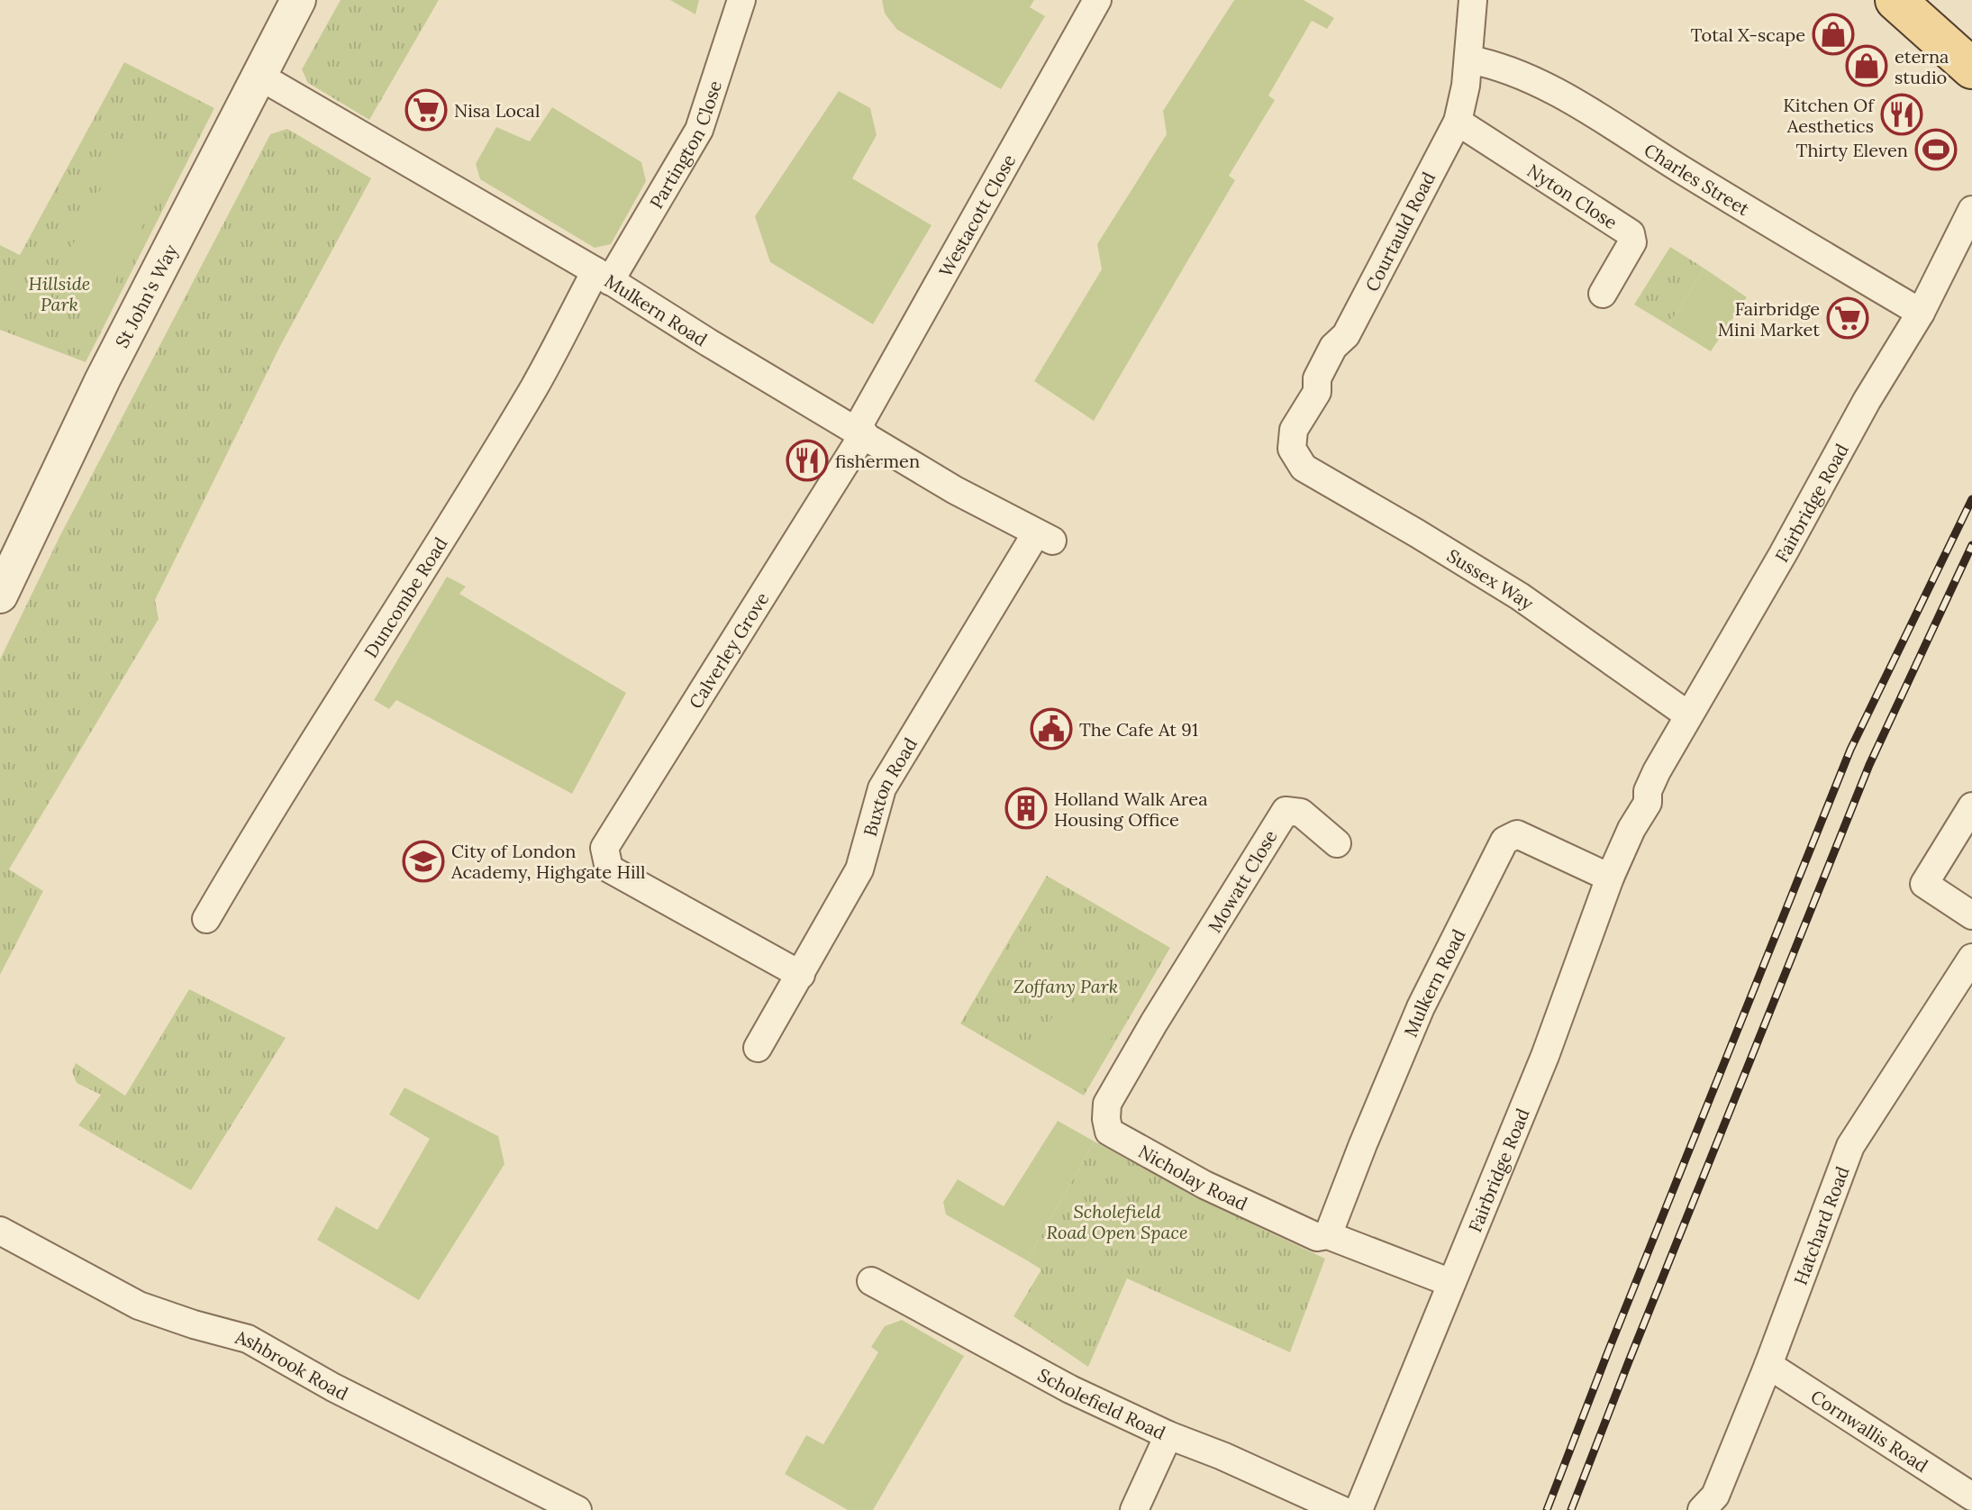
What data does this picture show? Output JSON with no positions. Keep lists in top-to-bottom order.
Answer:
{
  "streets": {
    "street": [
      "Partington Close",
      "Charles Street",
      "Nyton Close",
      "Westacott Close",
      "Courtauld Road",
      "St John's Way",
      "Mulkern Road",
      "Fairbridge Road",
      "Sussex Way",
      "Duncombe Road",
      "Calverley Grove",
      "Buxton Road",
      "Mowatt Close",
      "Nicholay Road",
      "Hatchard Road",
      "Ashbrook Road",
      "Scholefield Road",
      "Cornwallis Road"
    ]
  },
  "crossings": [
    ["Partington Close", "Mulkern Road"],
    ["Partington Close", "Duncombe Road"],
    ["Charles Street", "Courtauld Road"],
    ["Charles Street", "Fairbridge Road"],
    ["Nyton Close", "Courtauld Road"],
    ["Westacott Close", "Mulkern Road"],
    ["Westacott Close", "Calverley Grove"],
    ["Courtauld Road", "Sussex Way"],
    ["St John's Way", "Mulkern Road"],
    ["Mulkern Road", "Fairbridge Road"],
    ["Mulkern Road", "Duncombe Road"],
    ["Mulkern Road", "Calverley Grove"],
    ["Mulkern Road", "Buxton Road"],
    ["Mulkern Road", "Nicholay Road"],
    ["Fairbridge Road", "Sussex Way"],
    ["Fairbridge Road", "Nicholay Road"],
    ["Calverley Grove", "Buxton Road"],
    ["Mowatt Close", "Nicholay Road"],
    ["Hatchard Road", "Cornwallis Road"]
  ],
  "parks": ["Hillside Park", "Zoffany Park", "Scholefield Road Open Space"],
  "places": {
    "shop": ["Total X-scape", "eterna studio"],
    "supermarket": ["Nisa Local", "Fairbridge Mini Market"],
    "restaurant": ["Kitchen Of Aesthetics", "fishermen"],
    "sports": ["Thirty Eleven"],
    "public building": ["The Cafe At 91"],
    "building": ["Holland Walk Area Housing Office"],
    "school or university": ["City of London Academy, Highgate Hill"]
  }
}
